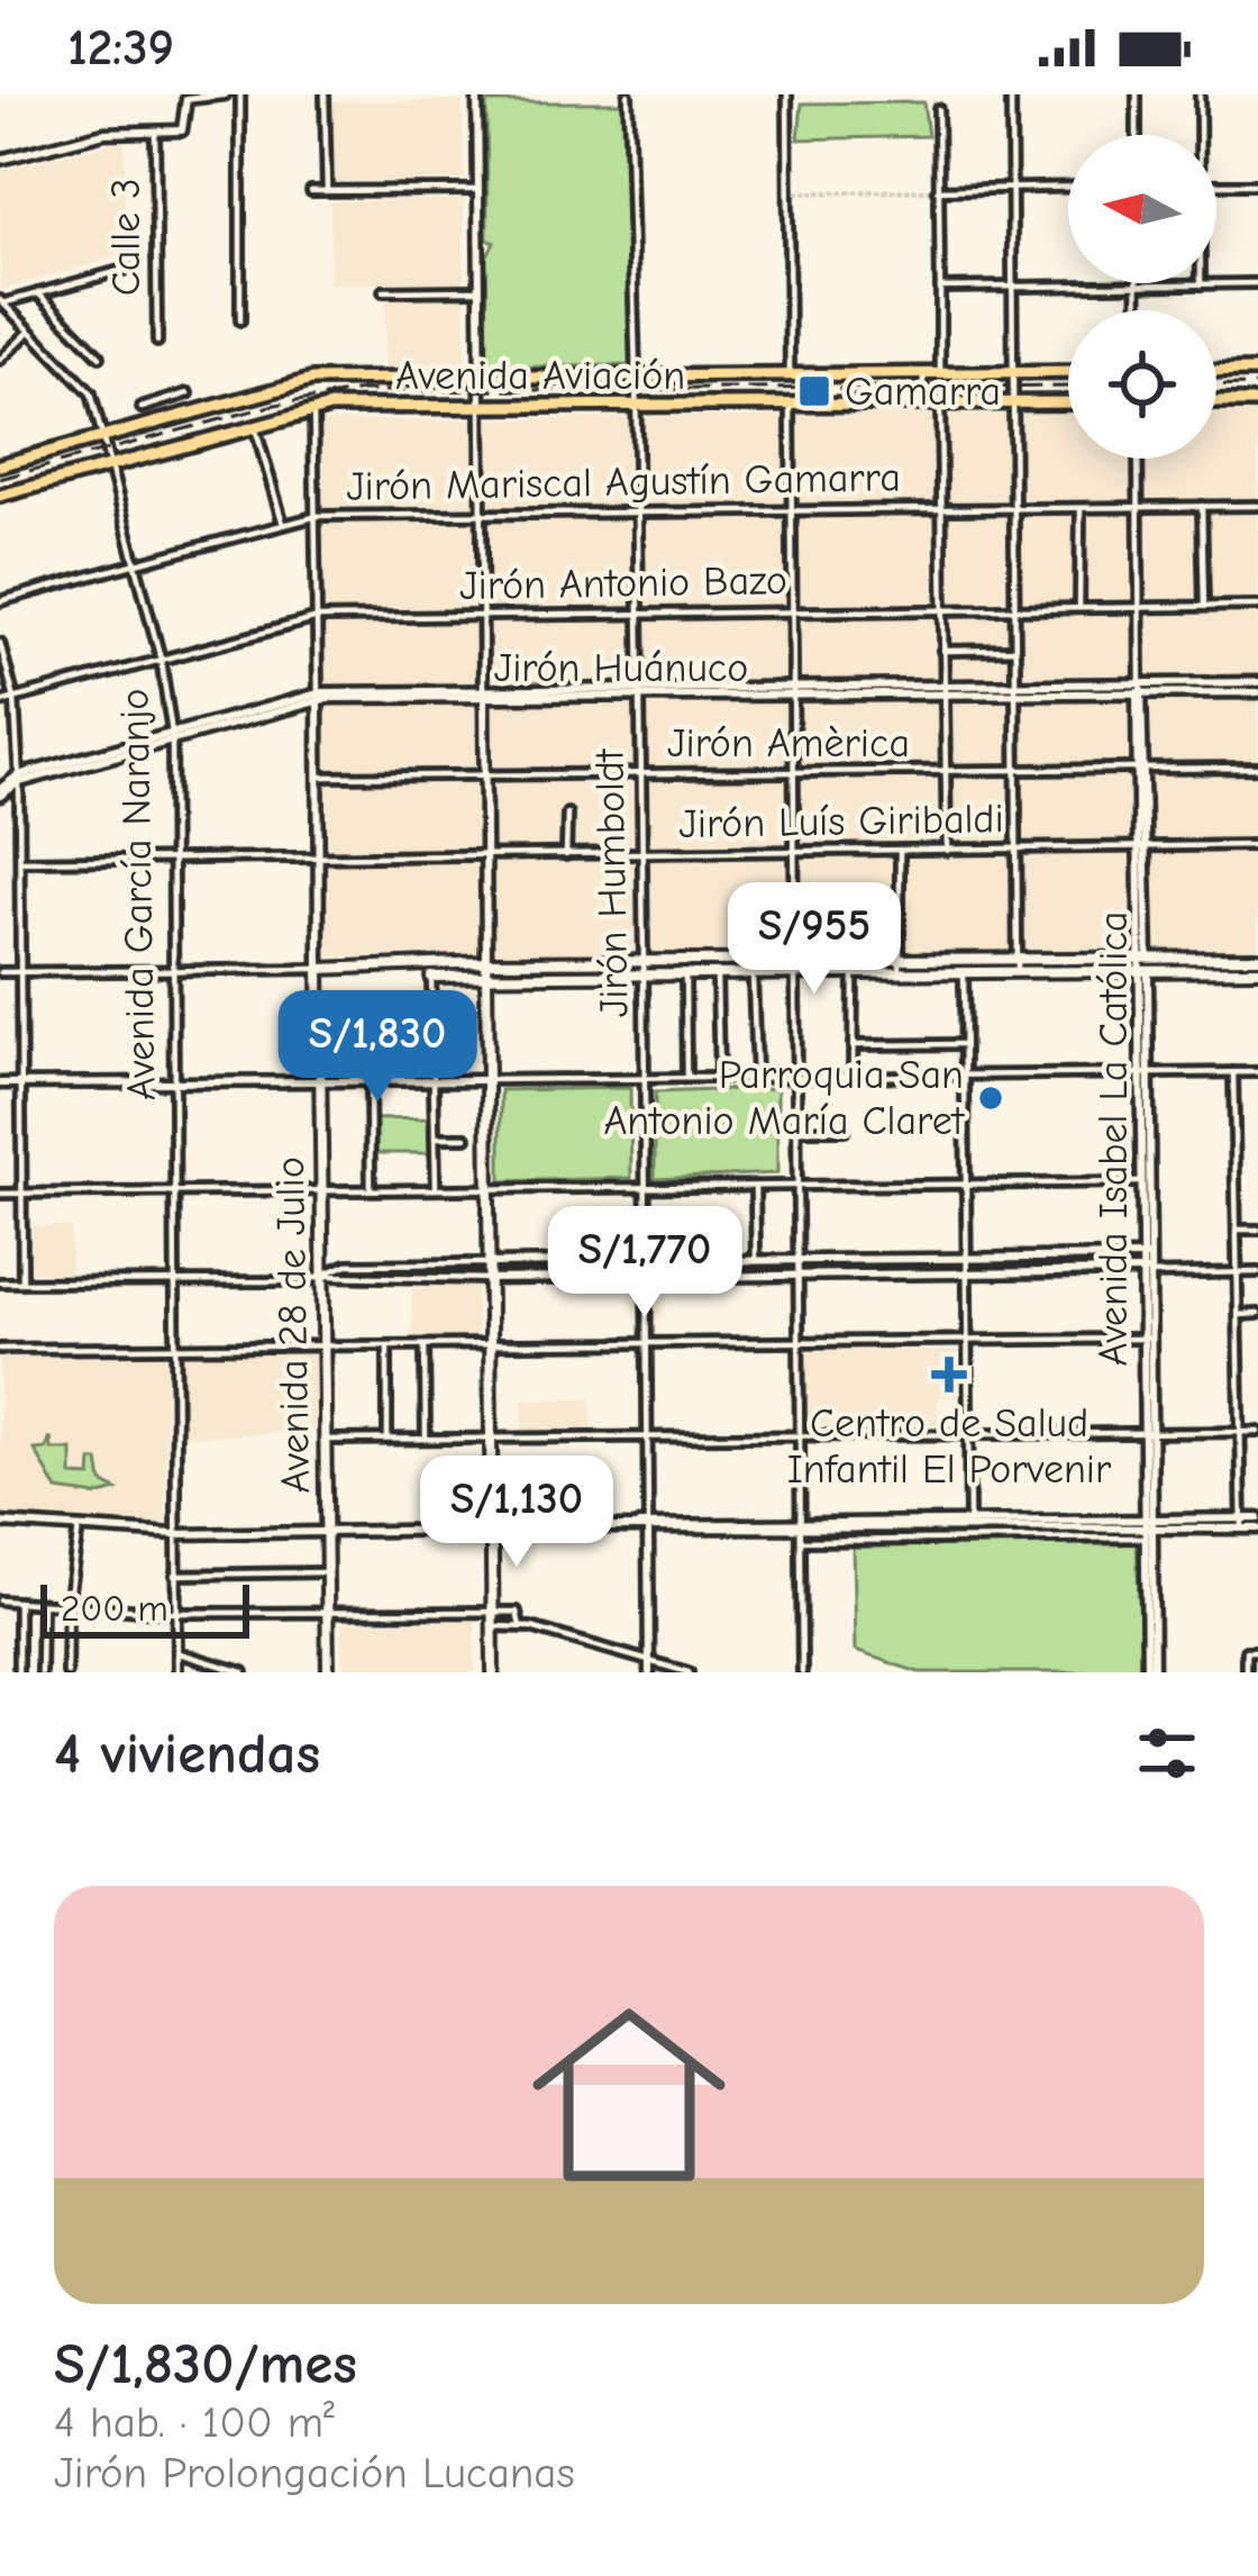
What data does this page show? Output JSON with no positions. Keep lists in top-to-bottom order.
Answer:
{
  "streets": {
    "main road": ["Avenida Aviación", "Avenida 28 de Julio"],
    "street": [
      "Calle 3",
      "Jirón Mariscal Agustín Gamarra",
      "Jirón Antonio Bazo",
      "Jirón Huánuco",
      "Jirón Amèrica",
      "Jirón Luís Giribaldi",
      "Jirón Humboldt",
      "Avenida García Naranjo",
      "Avenida Isabel La Católica"
    ]
  },
  "crossings": [
    ["Avenida Aviación", "Jirón Humboldt"],
    ["Avenida Aviación", "Avenida García Naranjo"],
    ["Avenida Aviación", "Avenida 28 de Julio"],
    ["Jirón Mariscal Agustín Gamarra", "Jirón Humboldt"],
    ["Jirón Mariscal Agustín Gamarra", "Avenida García Naranjo"],
    ["Jirón Mariscal Agustín Gamarra", "Avenida Isabel La Católica"],
    ["Jirón Mariscal Agustín Gamarra", "Avenida 28 de Julio"],
    ["Jirón Antonio Bazo", "Jirón Humboldt"],
    ["Jirón Antonio Bazo", "Avenida García Naranjo"],
    ["Jirón Antonio Bazo", "Avenida Isabel La Católica"],
    ["Jirón Antonio Bazo", "Avenida 28 de Julio"],
    ["Jirón Huánuco", "Jirón Humboldt"],
    ["Jirón Huánuco", "Avenida García Naranjo"],
    ["Jirón Huánuco", "Avenida Isabel La Católica"],
    ["Jirón Huánuco", "Avenida 28 de Julio"],
    ["Jirón Amèrica", "Jirón Humboldt"],
    ["Jirón Amèrica", "Avenida Isabel La Católica"],
    ["Jirón Amèrica", "Avenida 28 de Julio"],
    ["Jirón Luís Giribaldi", "Jirón Humboldt"],
    ["Jirón Luís Giribaldi", "Avenida García Naranjo"],
    ["Jirón Luís Giribaldi", "Avenida Isabel La Católica"],
    ["Jirón Luís Giribaldi", "Avenida 28 de Julio"]
  ],
  "places": {
    "transit": ["Gamarra"],
    "other": ["Parroquia San Antonio María Claret"],
    "health": ["Centro de Salud Infantil El Porvenir"]
  },
  "scale_bar": "200 m",
  "north": "left",
  "page": {
    "status": "12:39",
    "price": [
      "S/955",
      "S/1,830",
      "S/1,770",
      "S/1,130"
    ],
    "scale": "200 m",
    "heading": "4 viviendas",
    "list": [
      {
        "name": "S/1,830/mes",
        "note": "4 hab. · 100 m² · Jirón Prolongación Lucanas"
      }
    ]
  }
}
